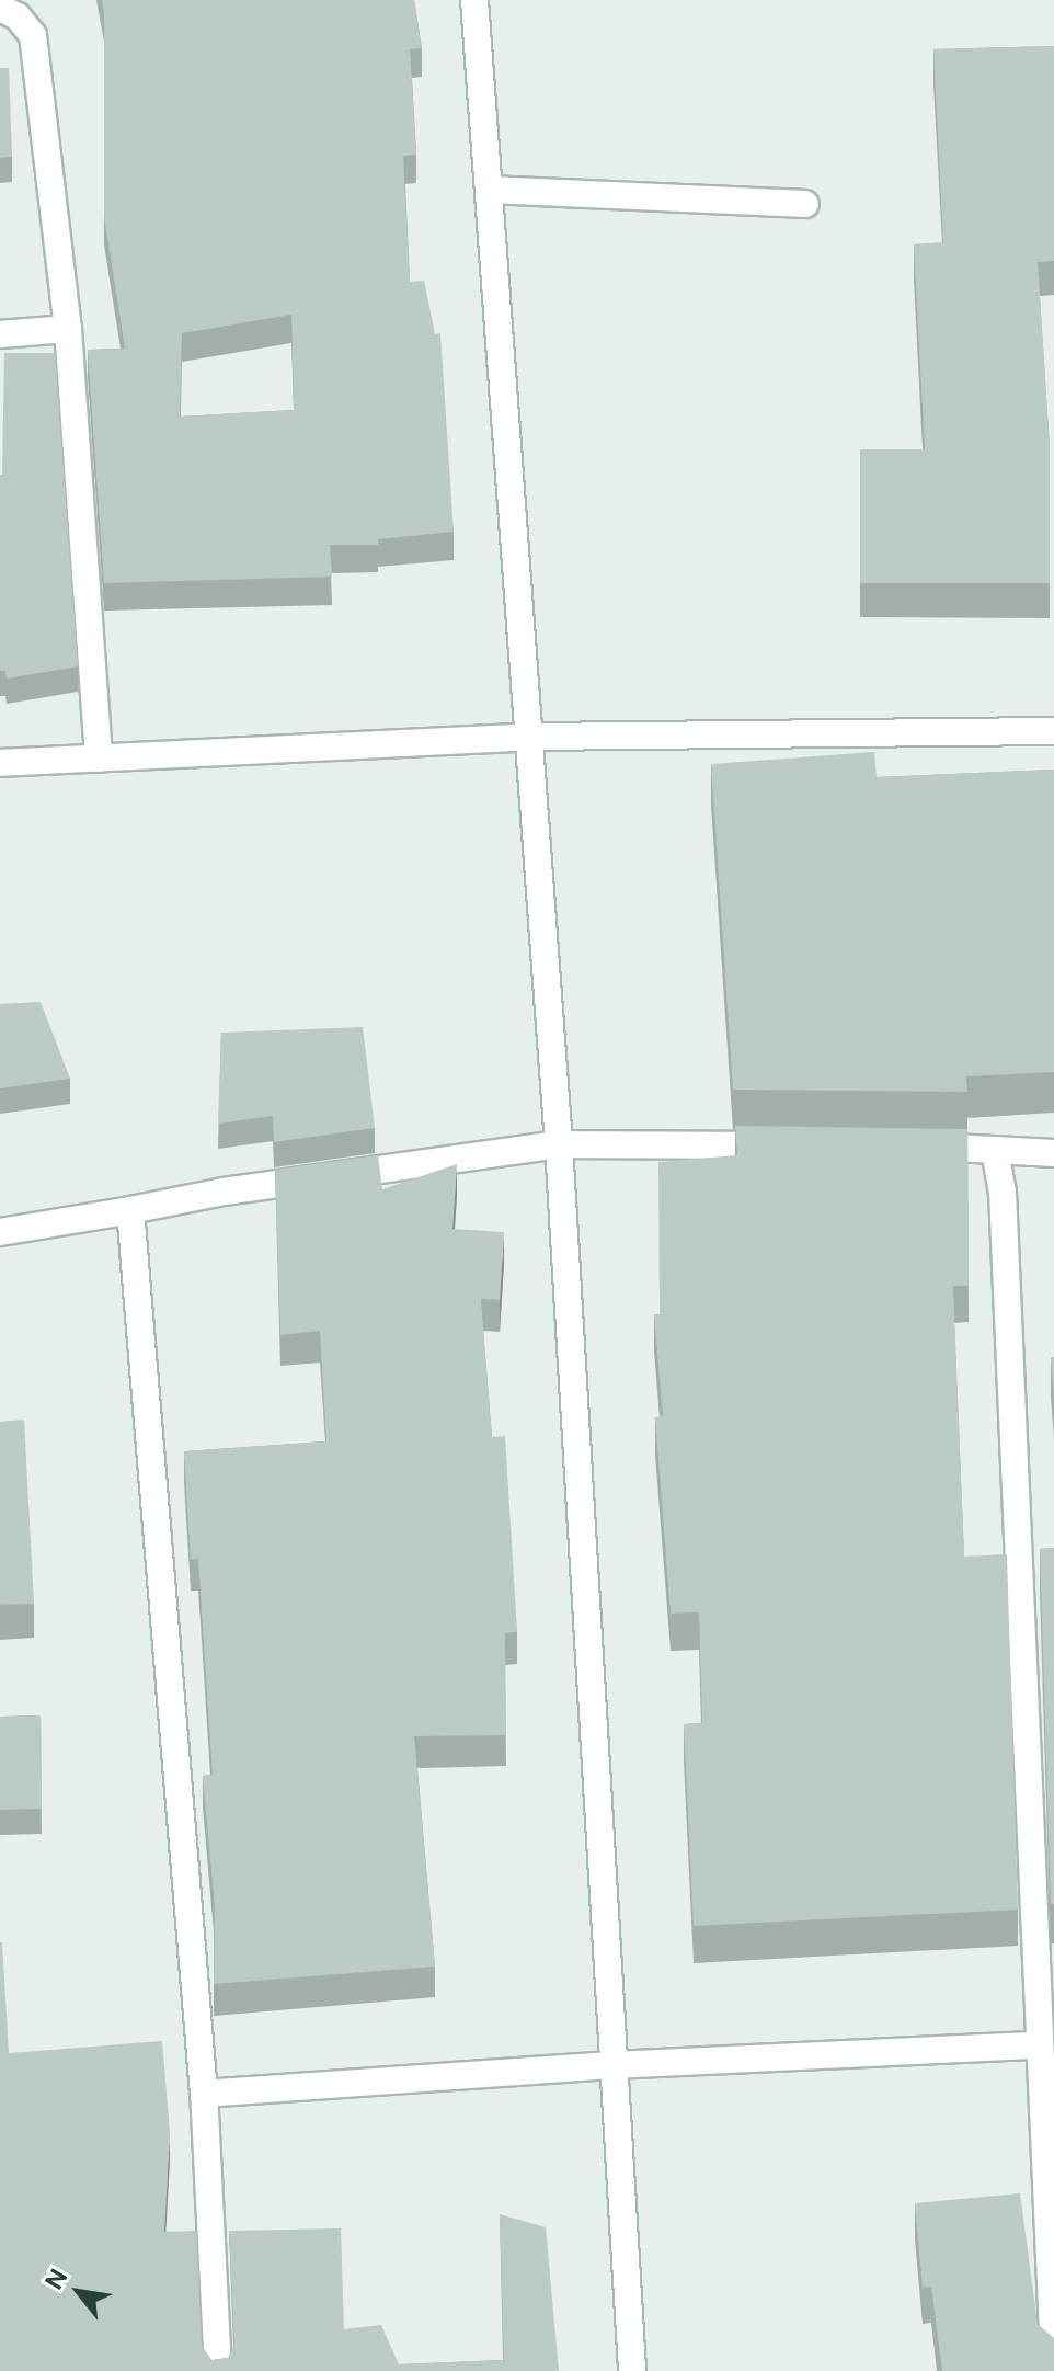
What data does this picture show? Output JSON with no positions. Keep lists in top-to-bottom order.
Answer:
{
  "north": "top left"
}
